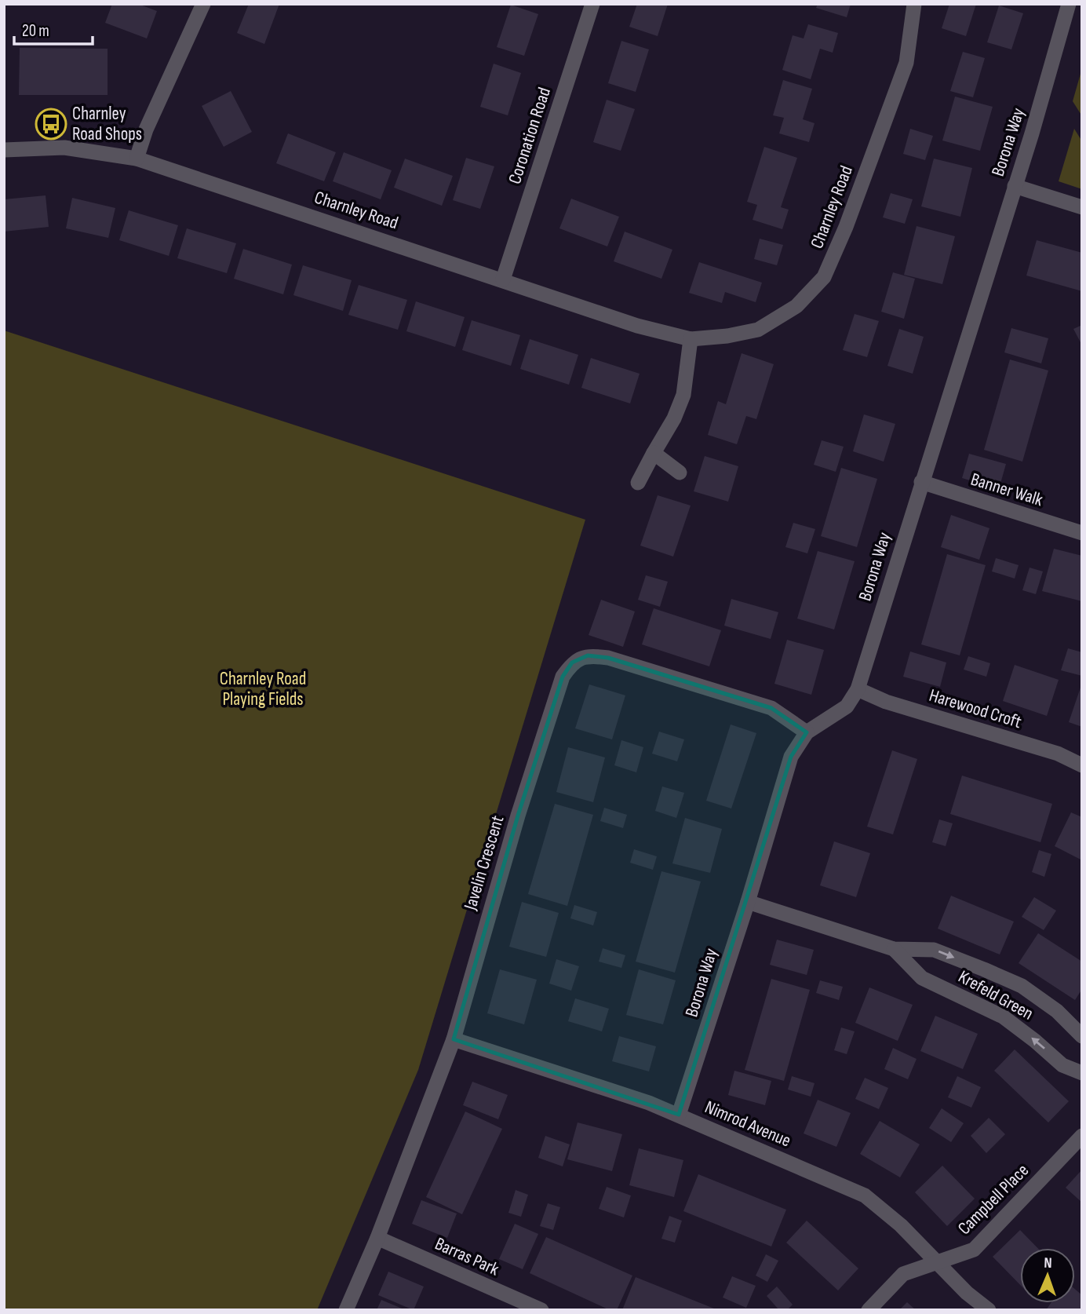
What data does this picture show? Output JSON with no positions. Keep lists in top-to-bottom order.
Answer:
{
  "streets": {
    "street": [
      "Coronation Road",
      "Borona Way",
      "Charnley Road",
      "Banner Walk",
      "Harewood Croft",
      "Javelin Crescent",
      "Krefeld Green",
      "Nimrod Avenue",
      "Campbell Place",
      "Barras Park"
    ]
  },
  "crossings": [
    ["Coronation Road", "Charnley Road"],
    ["Borona Way", "Banner Walk"],
    ["Borona Way", "Harewood Croft"],
    ["Borona Way", "Javelin Crescent"],
    ["Borona Way", "Krefeld Green"],
    ["Borona Way", "Nimrod Avenue"],
    ["Javelin Crescent", "Nimrod Avenue"],
    ["Javelin Crescent", "Barras Park"],
    ["Nimrod Avenue", "Campbell Place"]
  ],
  "parks": ["Charnley Road Playing Fields"],
  "places": {
    "bus stop": ["Charnley Road Shops"]
  },
  "scale_bar": "20 m",
  "north": "top"
}
